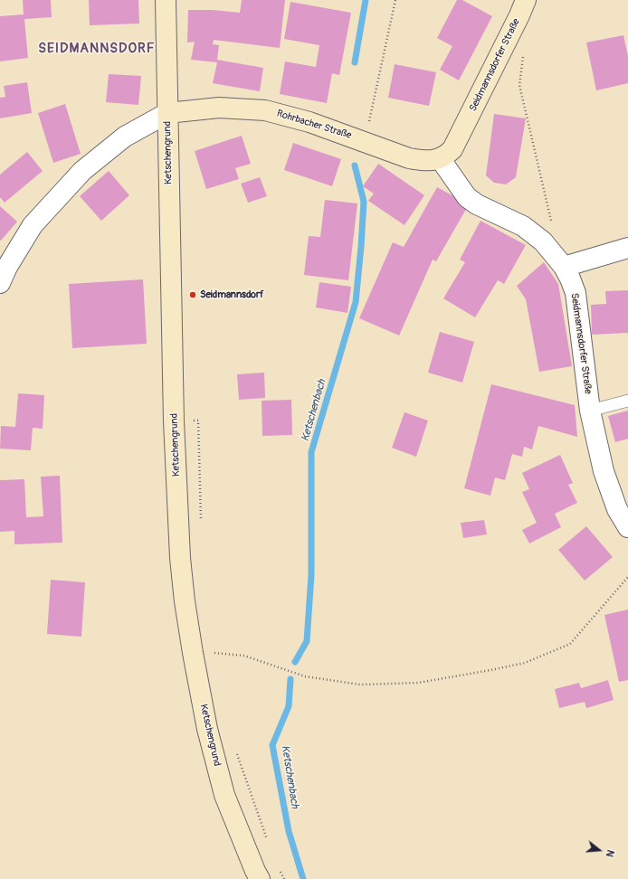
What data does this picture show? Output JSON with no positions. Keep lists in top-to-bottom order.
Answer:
{
  "streets": {
    "street": ["Seidmannsdorfer Straße", "Rohrbacher Straße", "Ketschengrund"]
  },
  "crossings": [
    ["Seidmannsdorfer Straße", "Rohrbacher Straße"],
    ["Rohrbacher Straße", "Ketschengrund"]
  ],
  "districts": ["SEIDMANNSDORF"],
  "water": ["Ketschenbach"],
  "places": ["Seidmannsdorf"],
  "north": "right"
}
